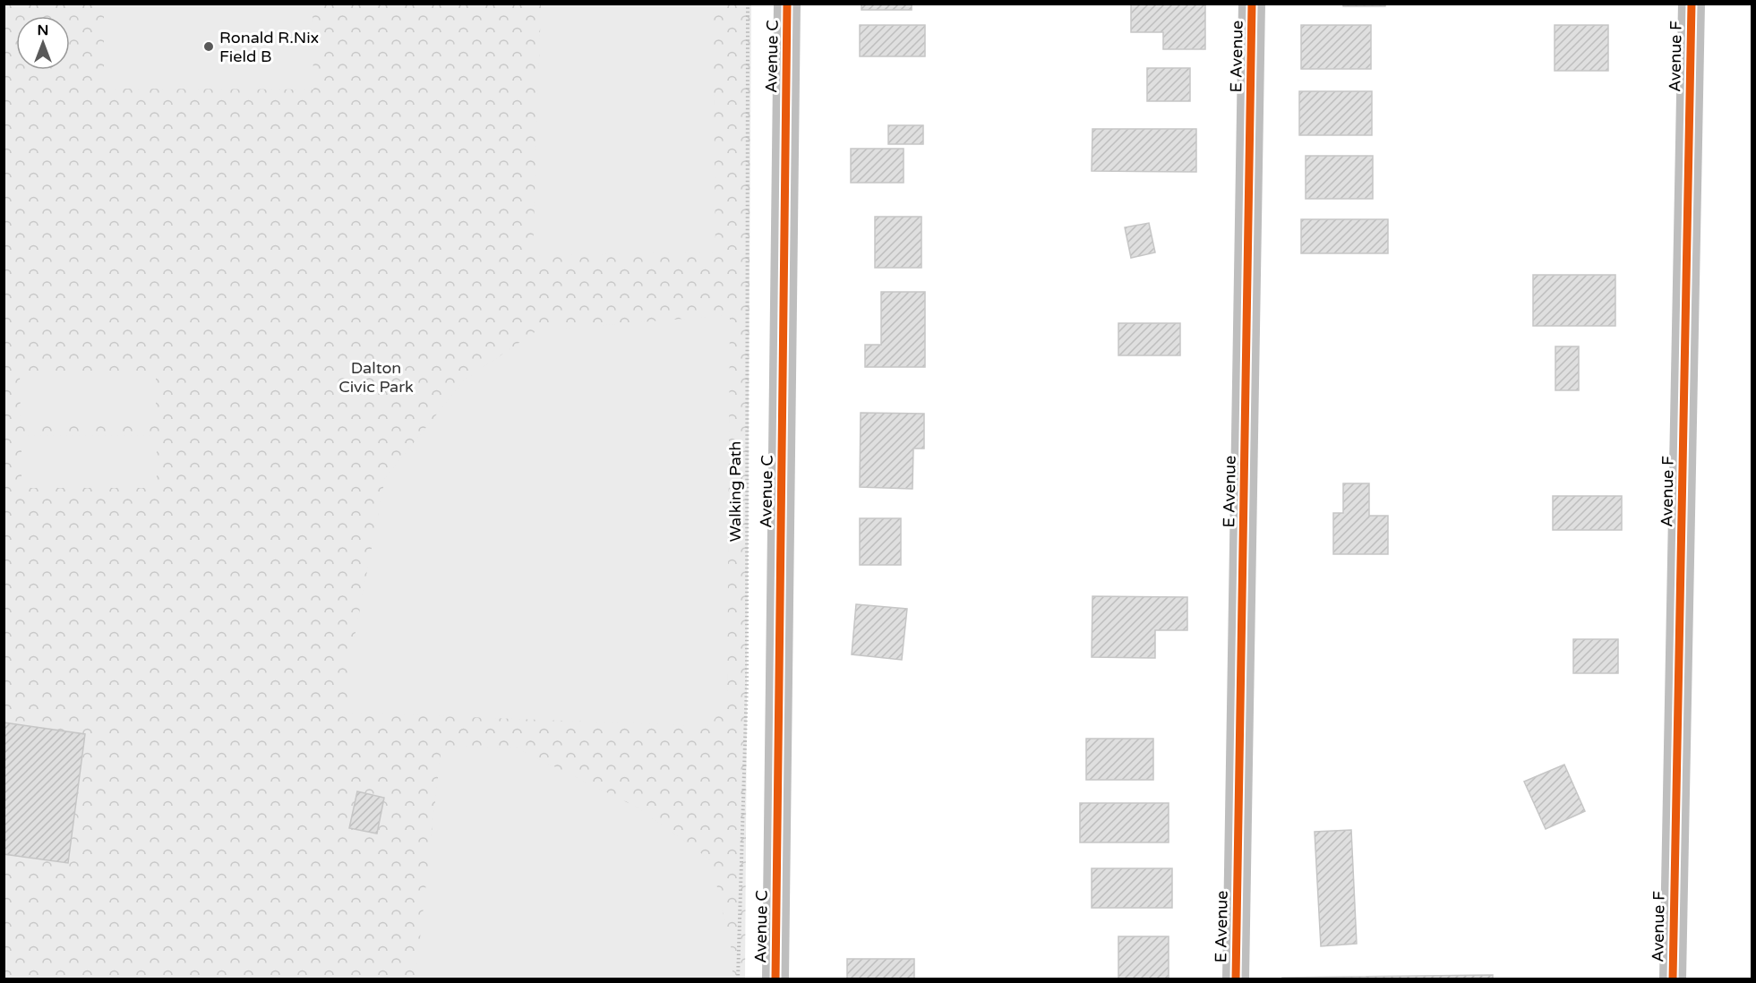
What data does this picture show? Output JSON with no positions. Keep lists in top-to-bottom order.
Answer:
{
  "streets": {
    "street": ["Avenue C", "E Avenue", "Avenue F"],
    "path": ["Walking Path"]
  },
  "parks": ["Dalton Civic Park"],
  "places": ["Ronald R.Nix Field B"],
  "north": "top"
}
